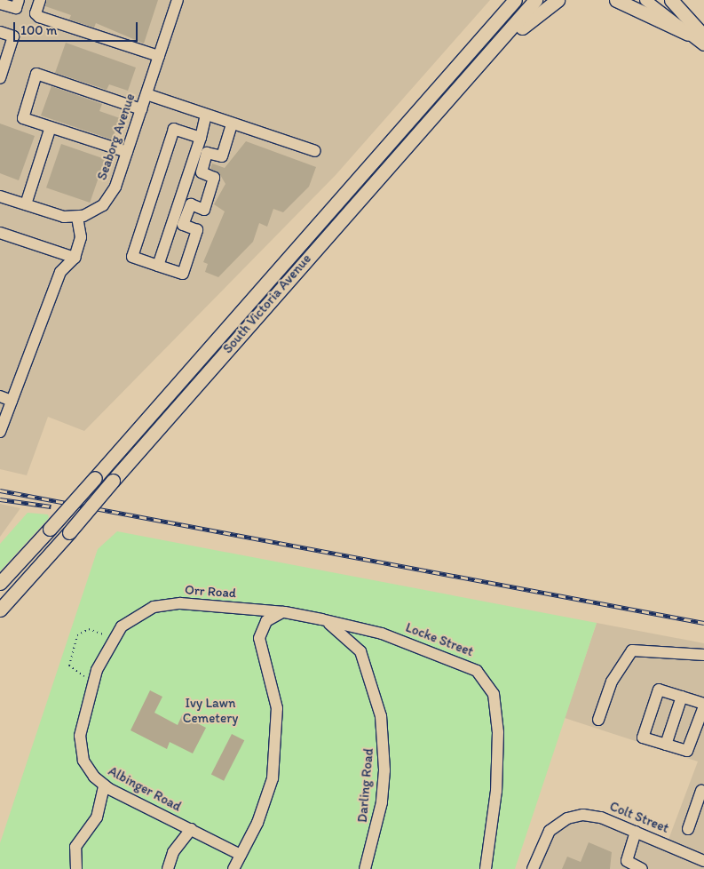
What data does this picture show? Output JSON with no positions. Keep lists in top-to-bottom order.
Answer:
{
  "streets": {
    "main road": ["South Victoria Avenue"],
    "street": [
      "Seaborg Avenue",
      "Orr Road",
      "Locke Street",
      "Darling Road",
      "Albinger Road",
      "Colt Street"
    ]
  },
  "crossings": [
    ["Orr Road", "Locke Street"],
    ["Orr Road", "Darling Road"],
    ["Orr Road", "Albinger Road"],
    ["Locke Street", "Darling Road"]
  ],
  "parks": ["Ivy Lawn Cemetery"],
  "scale_bar": "100 m"
}
